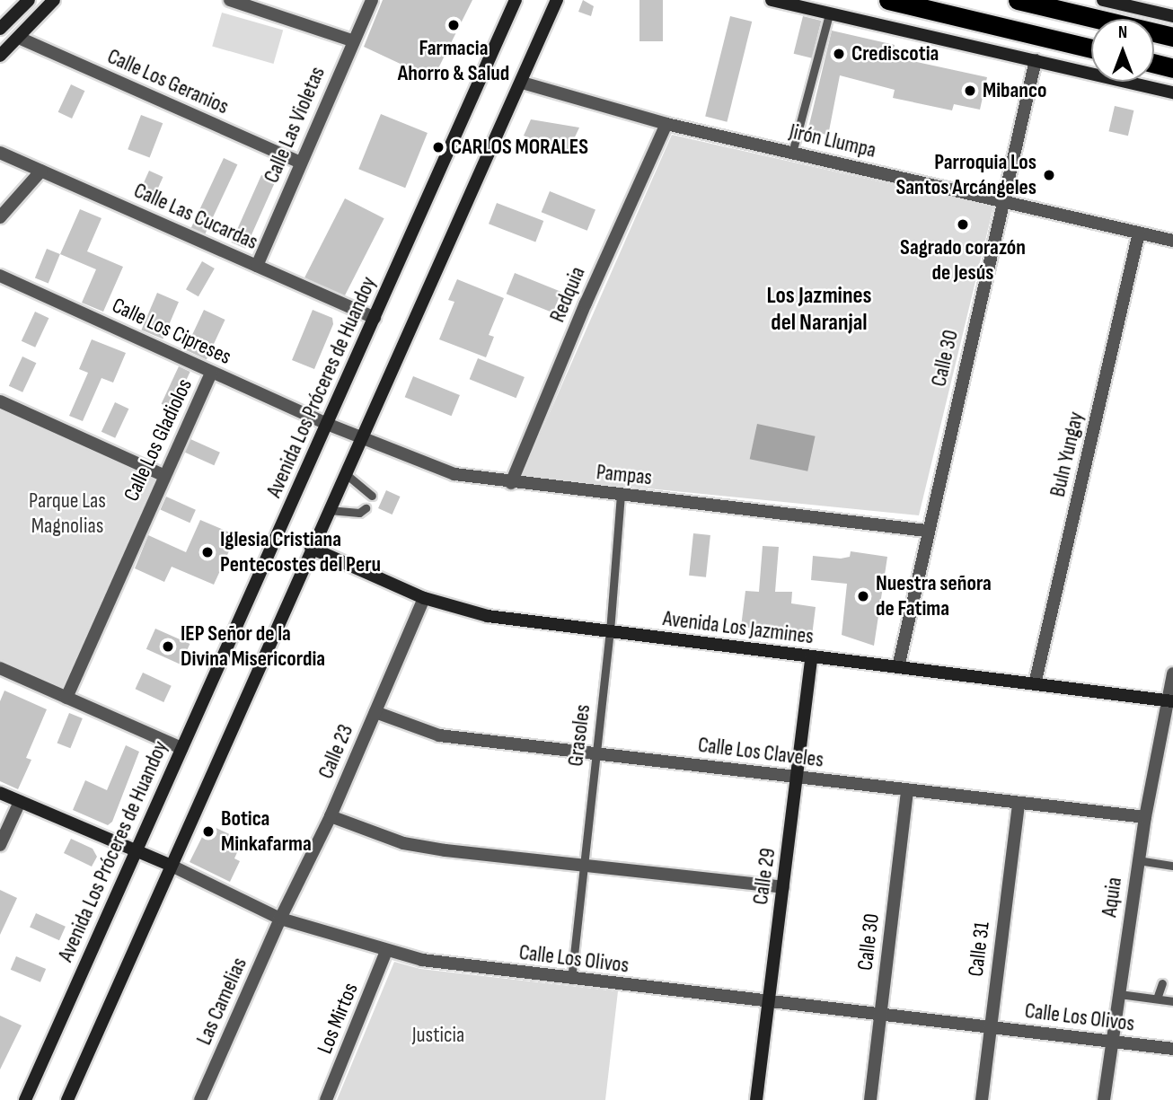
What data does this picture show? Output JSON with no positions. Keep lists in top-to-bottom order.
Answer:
{
  "streets": {
    "main road": [
      "Avenida Los Próceres de Huandoy",
      "Avenida Los Jazmines",
      "Calle 29",
      "Calle Los Olivos"
    ],
    "street": [
      "Calle Los Geranios",
      "Calle Las Violetas",
      "Jirón Llumpa",
      "Calle Las Cucardas",
      "Redquia",
      "Calle Los Cipreses",
      "Calle 30",
      "Calle Los Gladiolos",
      "Buln Yungay",
      "Pampas",
      "Calle 23",
      "Calle Los Claveles",
      "Aquia",
      "Calle 31",
      "Las Camelias",
      "Los Mirtos"
    ],
    "lane": ["Grasoles"]
  },
  "crossings": [
    ["Calle Los Geranios", "Calle Las Violetas"],
    ["Calle Las Violetas", "Calle Las Cucardas"],
    ["Jirón Llumpa", "Redquia"],
    ["Jirón Llumpa", "Calle 30"],
    ["Jirón Llumpa", "Buln Yungay"],
    ["Calle Las Cucardas", "Avenida Los Próceres de Huandoy"],
    ["Redquia", "Pampas"],
    ["Calle Los Cipreses", "Avenida Los Próceres de Huandoy"],
    ["Calle Los Cipreses", "Calle Los Gladiolos"],
    ["Calle Los Cipreses", "Pampas"],
    ["Calle 30", "Pampas"],
    ["Calle 30", "Avenida Los Jazmines"],
    ["Calle 30", "Calle Los Claveles"],
    ["Calle 30", "Calle Los Olivos"],
    ["Avenida Los Próceres de Huandoy", "Pampas"],
    ["Avenida Los Próceres de Huandoy", "Calle Los Olivos"],
    ["Buln Yungay", "Avenida Los Jazmines"],
    ["Pampas", "Grasoles"],
    ["Avenida Los Jazmines", "Grasoles"],
    ["Avenida Los Jazmines", "Calle 23"],
    ["Avenida Los Jazmines", "Calle 29"],
    ["Avenida Los Jazmines", "Aquia"],
    ["Grasoles", "Calle Los Claveles"],
    ["Grasoles", "Calle Los Olivos"],
    ["Calle 23", "Calle Los Claveles"],
    ["Calle 23", "Calle Los Olivos"],
    ["Calle 23", "Las Camelias"],
    ["Calle Los Claveles", "Calle 29"],
    ["Calle Los Claveles", "Aquia"],
    ["Calle Los Claveles", "Calle 31"],
    ["Calle 29", "Calle Los Olivos"],
    ["Aquia", "Calle Los Olivos"],
    ["Calle 31", "Calle Los Olivos"],
    ["Calle Los Olivos", "Las Camelias"],
    ["Calle Los Olivos", "Los Mirtos"]
  ],
  "districts": ["Los Jazmines del Naranjal"],
  "parks": ["Parque Las Magnolias", "Justicia"],
  "places": [
    "Farmacia Ahorro & Salud",
    "Crediscotia",
    "Mibanco",
    "CARLOS MORALES",
    "Parroquia Los Santos Arcángeles",
    "Sagrado corazón de Jesús",
    "Iglesia Cristiana Pentecostes del Peru",
    "Nuestra señora de Fatima",
    "IEP Señor de la Divina Misericordia",
    "Botica Minkafarma"
  ],
  "north": "top"
}
